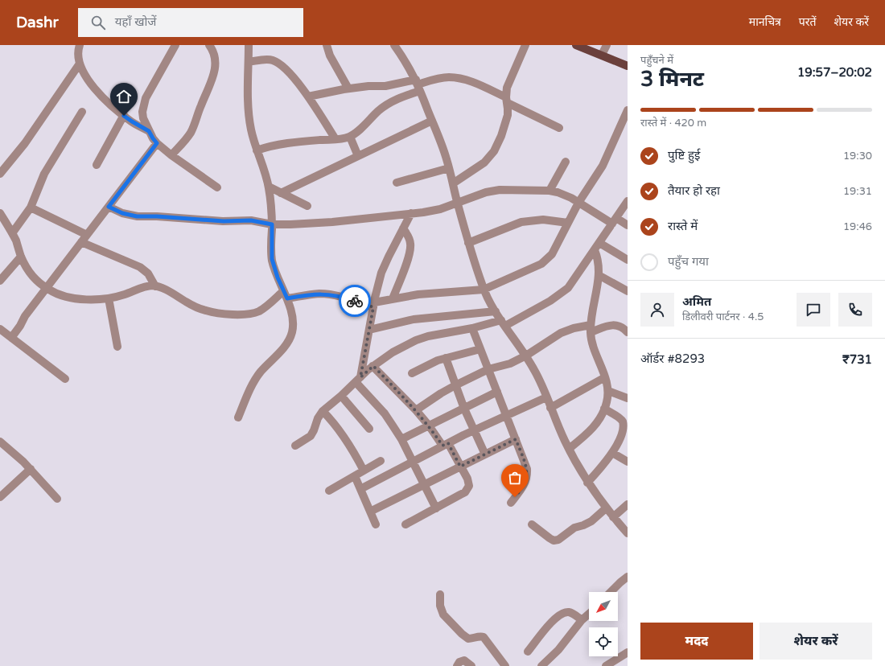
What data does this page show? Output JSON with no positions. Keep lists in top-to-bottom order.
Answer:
{
  "north": "bottom left",
  "page": {
    "header": "Dashr",
    "search": "यहाँ खोजें",
    "nav": ["मानचित्र", "परतें", "शेयर करें"],
    "heading": ["3 मिनट", "पहुँचने में", "19:57–20:02"],
    "panel": [
      "अमित",
      "डिलीवरी पार्टनर · 4.5",
      "ऑर्डर #8293",
      "₹731"
    ],
    "bar": "रास्ते में · 420 m",
    "list": [
      ["पुष्टि हुई", "19:30"],
      ["तैयार हो रहा", "19:31"],
      ["रास्ते में", "19:46"],
      "पहुँच गया"
    ],
    "buttons": ["मदद", "शेयर करें"]
  }
}
